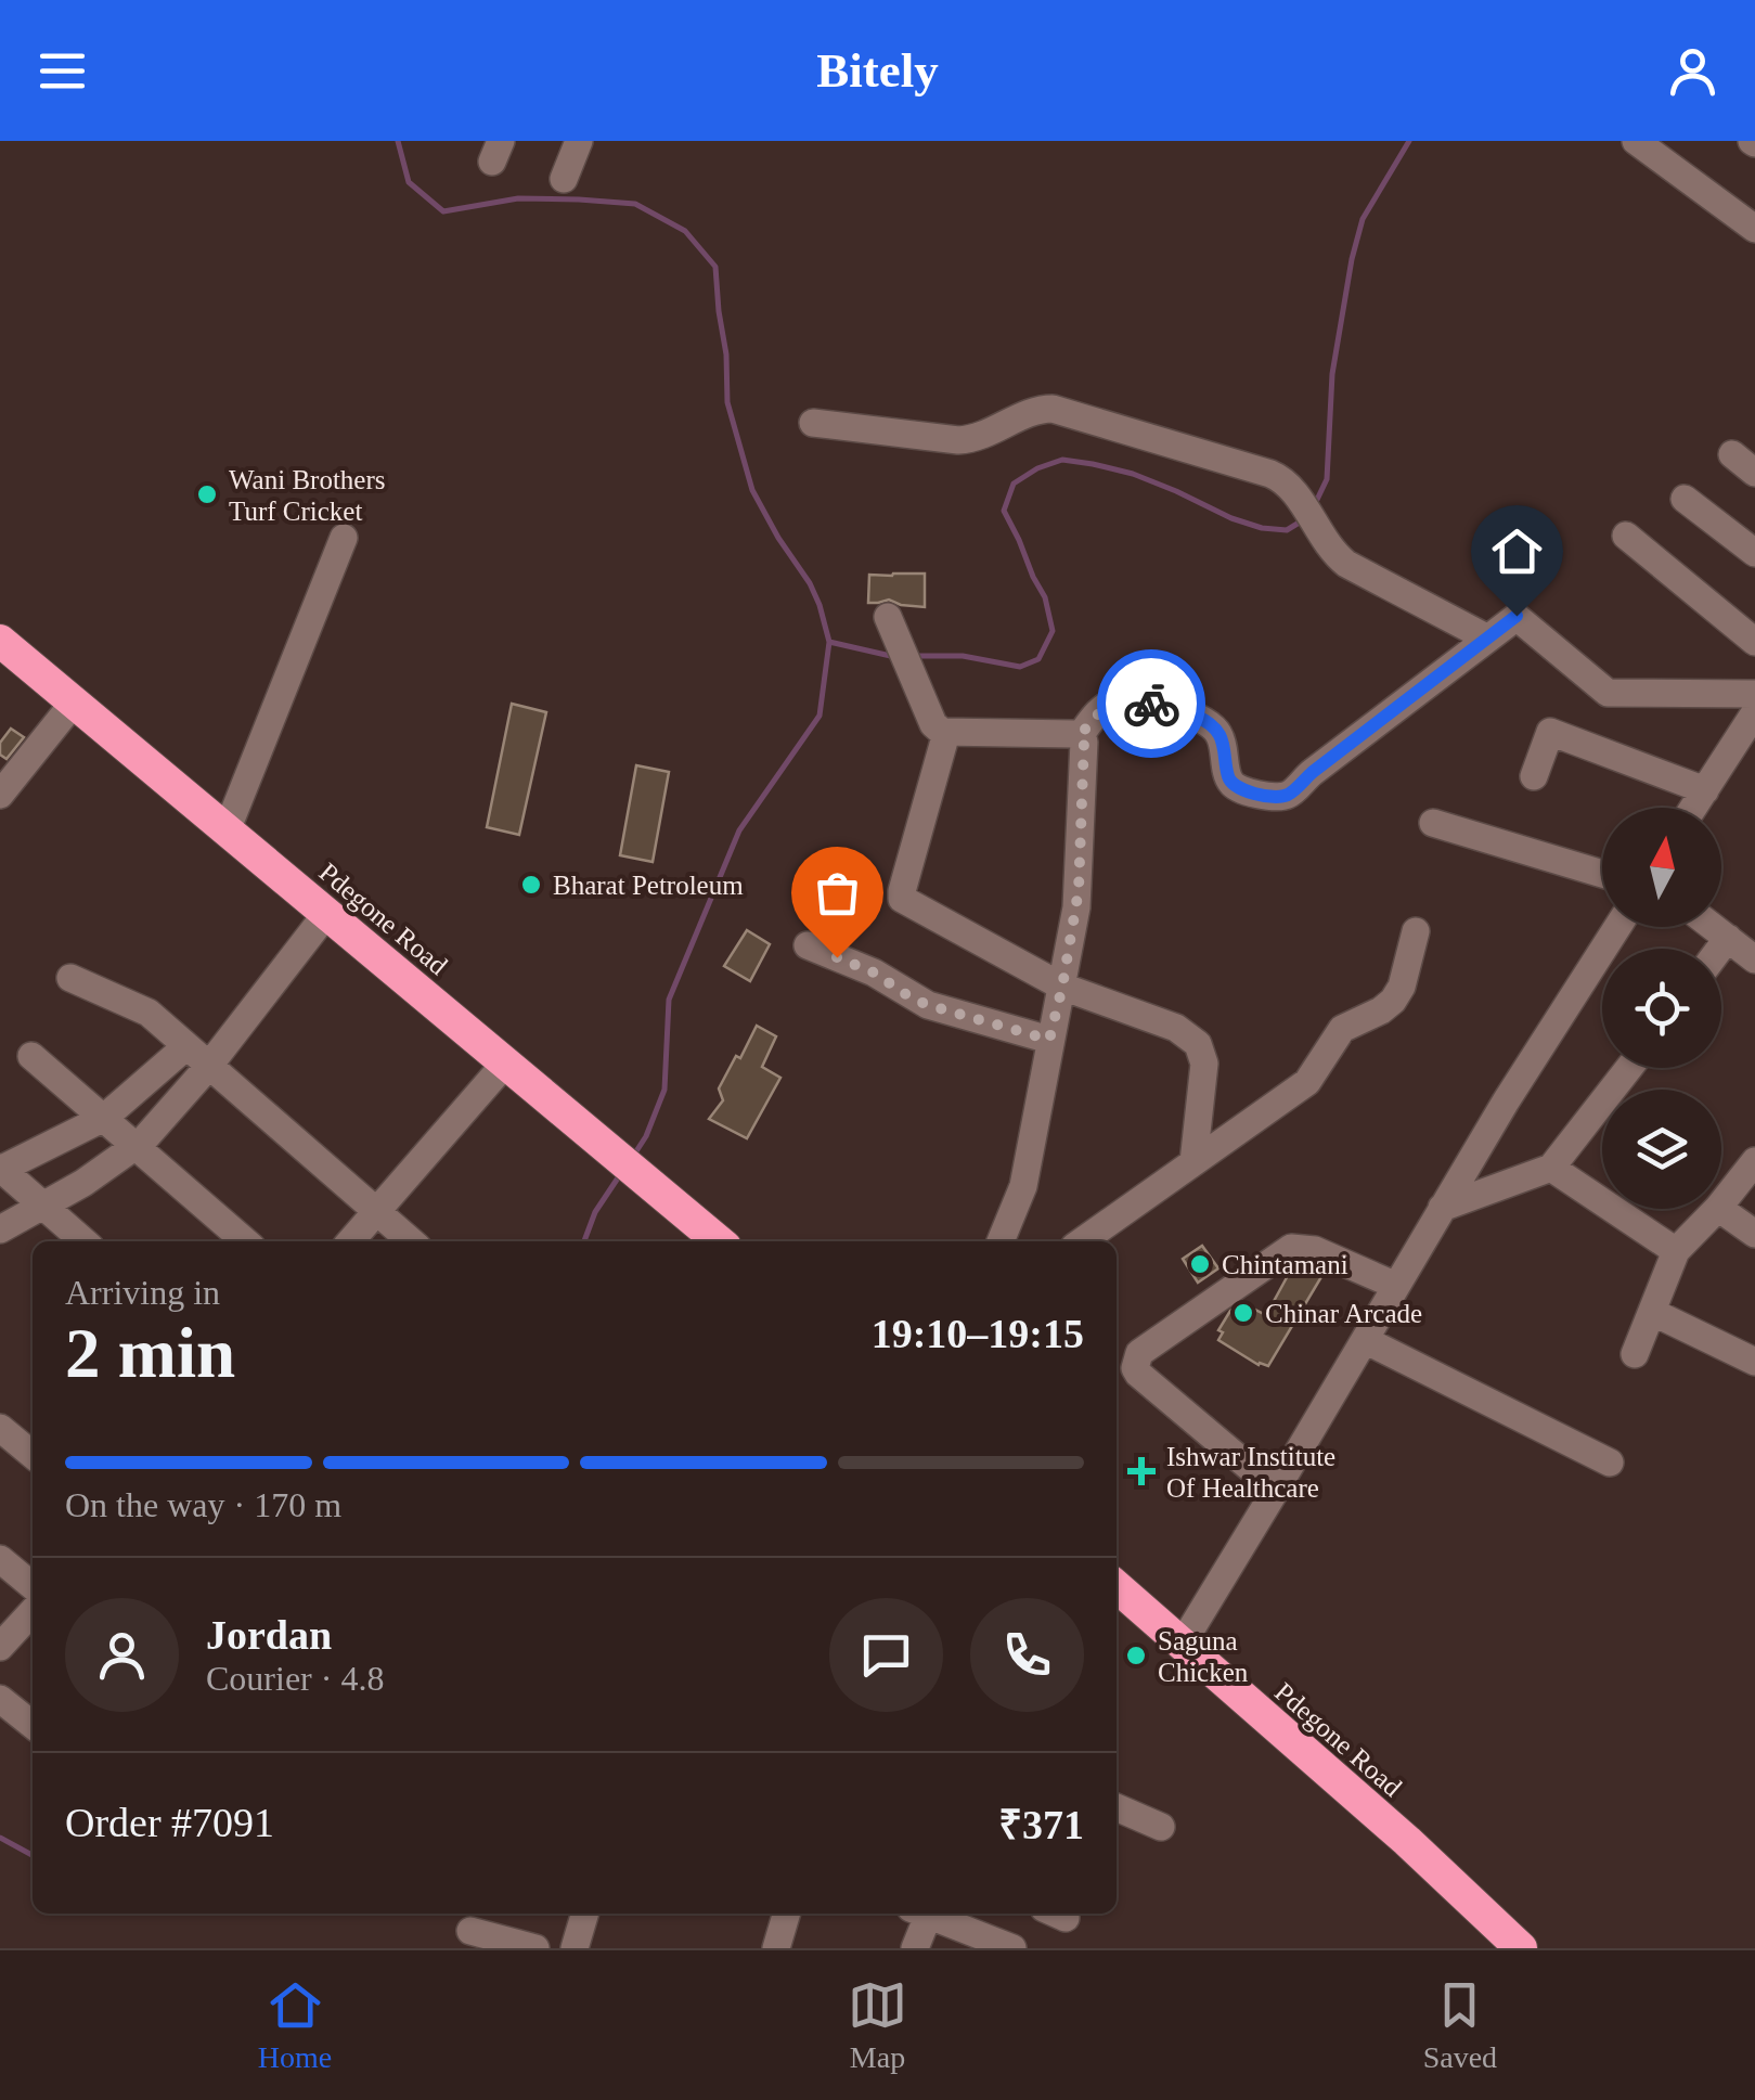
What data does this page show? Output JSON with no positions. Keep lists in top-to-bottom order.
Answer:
{
  "streets": {
    "highway": ["Pdegone Road"]
  },
  "places": {
    "other": [
      "Wani Brothers Turf Cricket",
      "Bharat Petroleum",
      "Chintamani",
      "Chinar Arcade",
      "Saguna Chicken"
    ],
    "health": ["Ishwar Institute Of Healthcare"]
  },
  "north": "top",
  "page": {
    "header": "Bitely",
    "heading": ["2 min", "Arriving in", "19:10–19:15"],
    "panel": [
      "Jordan",
      "Courier · 4.8",
      "Order #7091",
      "₹371"
    ],
    "bar": "On the way · 170 m",
    "tabs": ["Home", "Map", "Saved"]
  }
}
